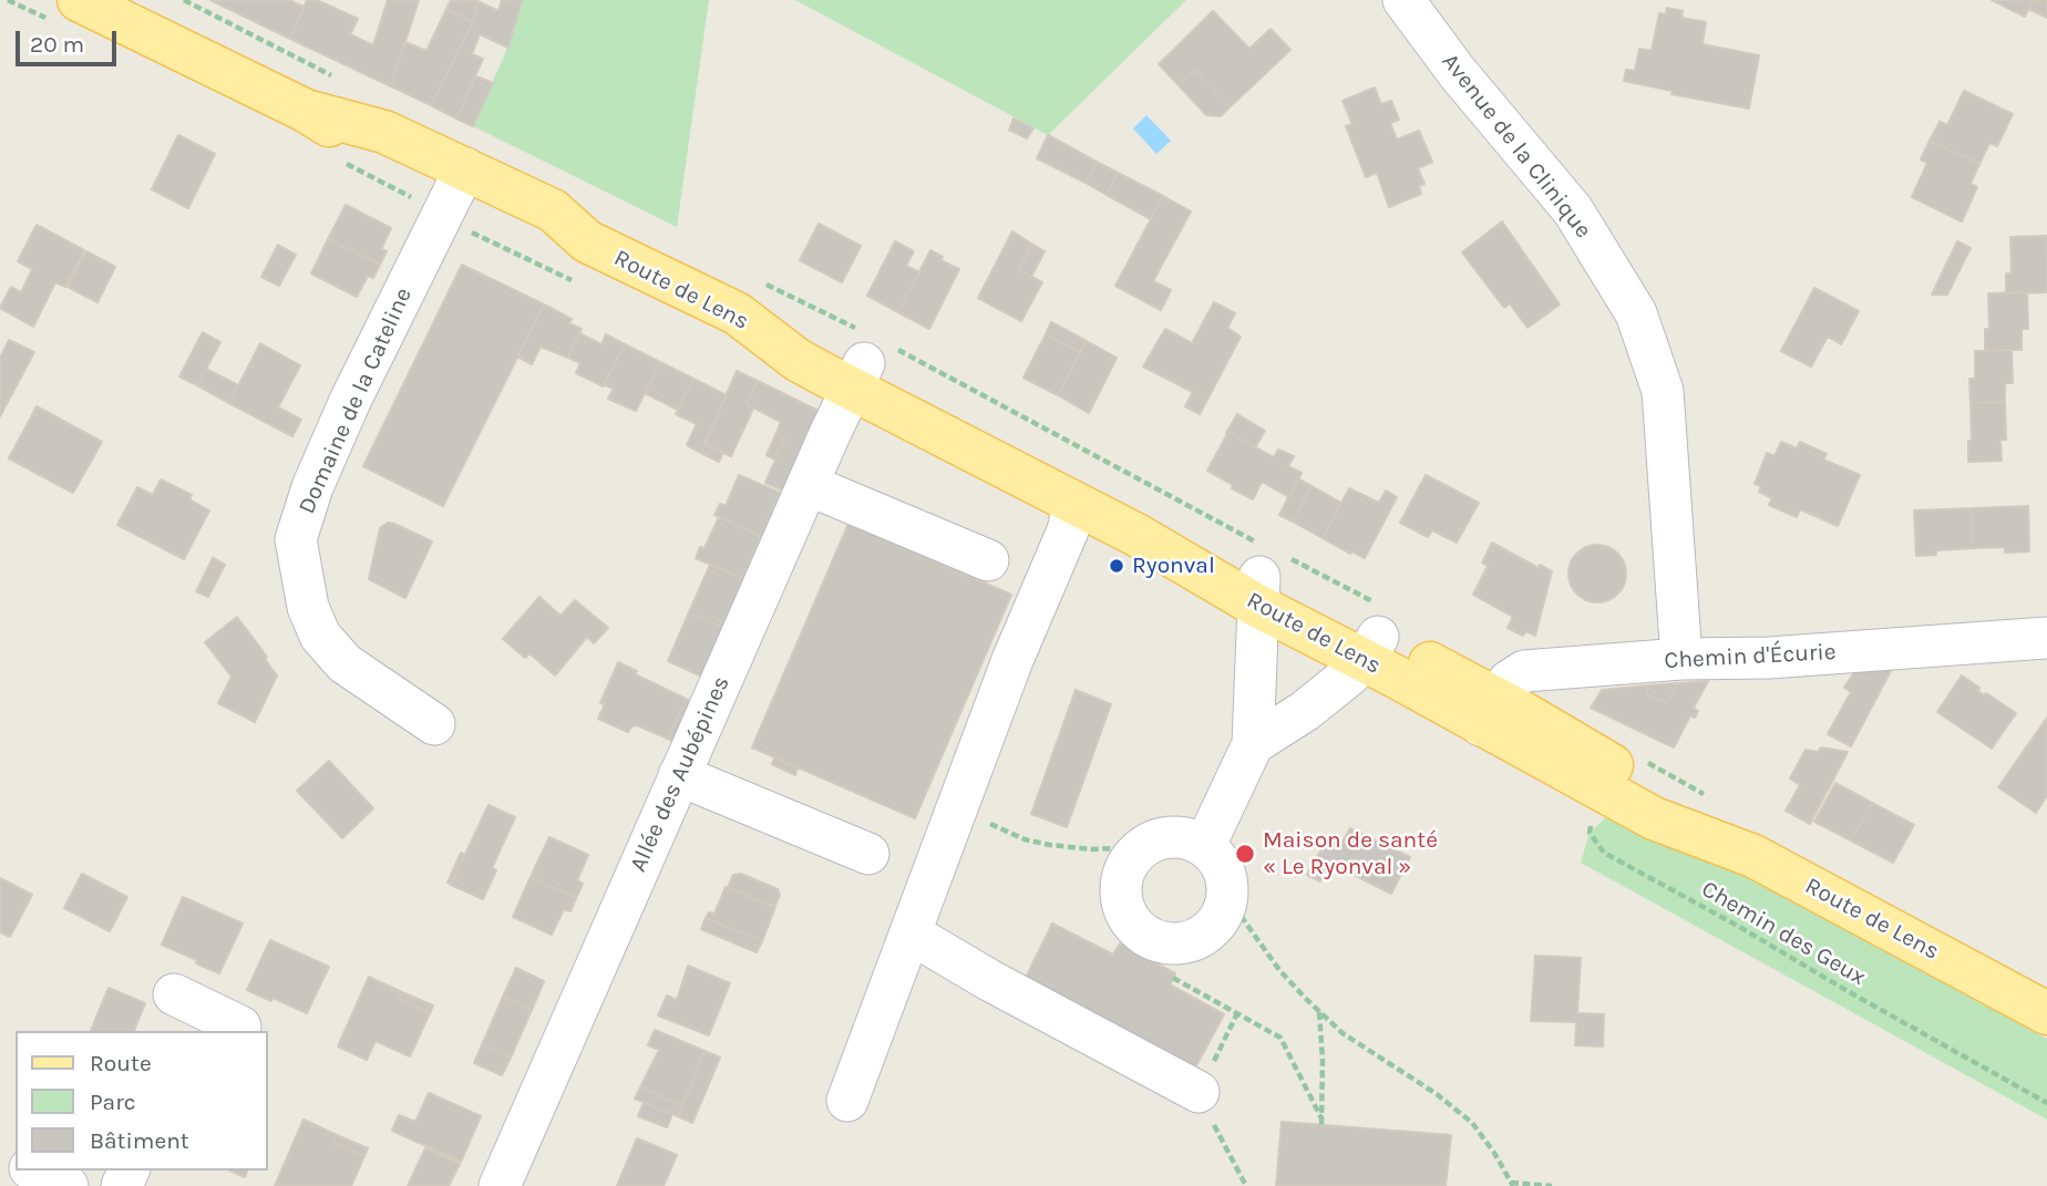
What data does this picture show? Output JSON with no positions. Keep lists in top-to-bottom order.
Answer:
{
  "streets": {
    "main road": ["Route de Lens"],
    "street": [
      "Avenue de la Clinique",
      "Domaine de la Cateline",
      "Chemin d'Écurie",
      "Allée des Aubépines"
    ],
    "path": ["Chemin des Geux"]
  },
  "crossings": [
    ["Avenue de la Clinique", "Chemin d'Écurie"],
    ["Route de Lens", "Domaine de la Cateline"],
    ["Route de Lens", "Chemin d'Écurie"],
    ["Route de Lens", "Allée des Aubépines"],
    ["Route de Lens", "Chemin des Geux"]
  ],
  "places": ["Ryonval", "Maison de santé « Le Ryonval »"],
  "legend": ["Route", "Parc", "Bâtiment"],
  "scale_bar": "20 m"
}
